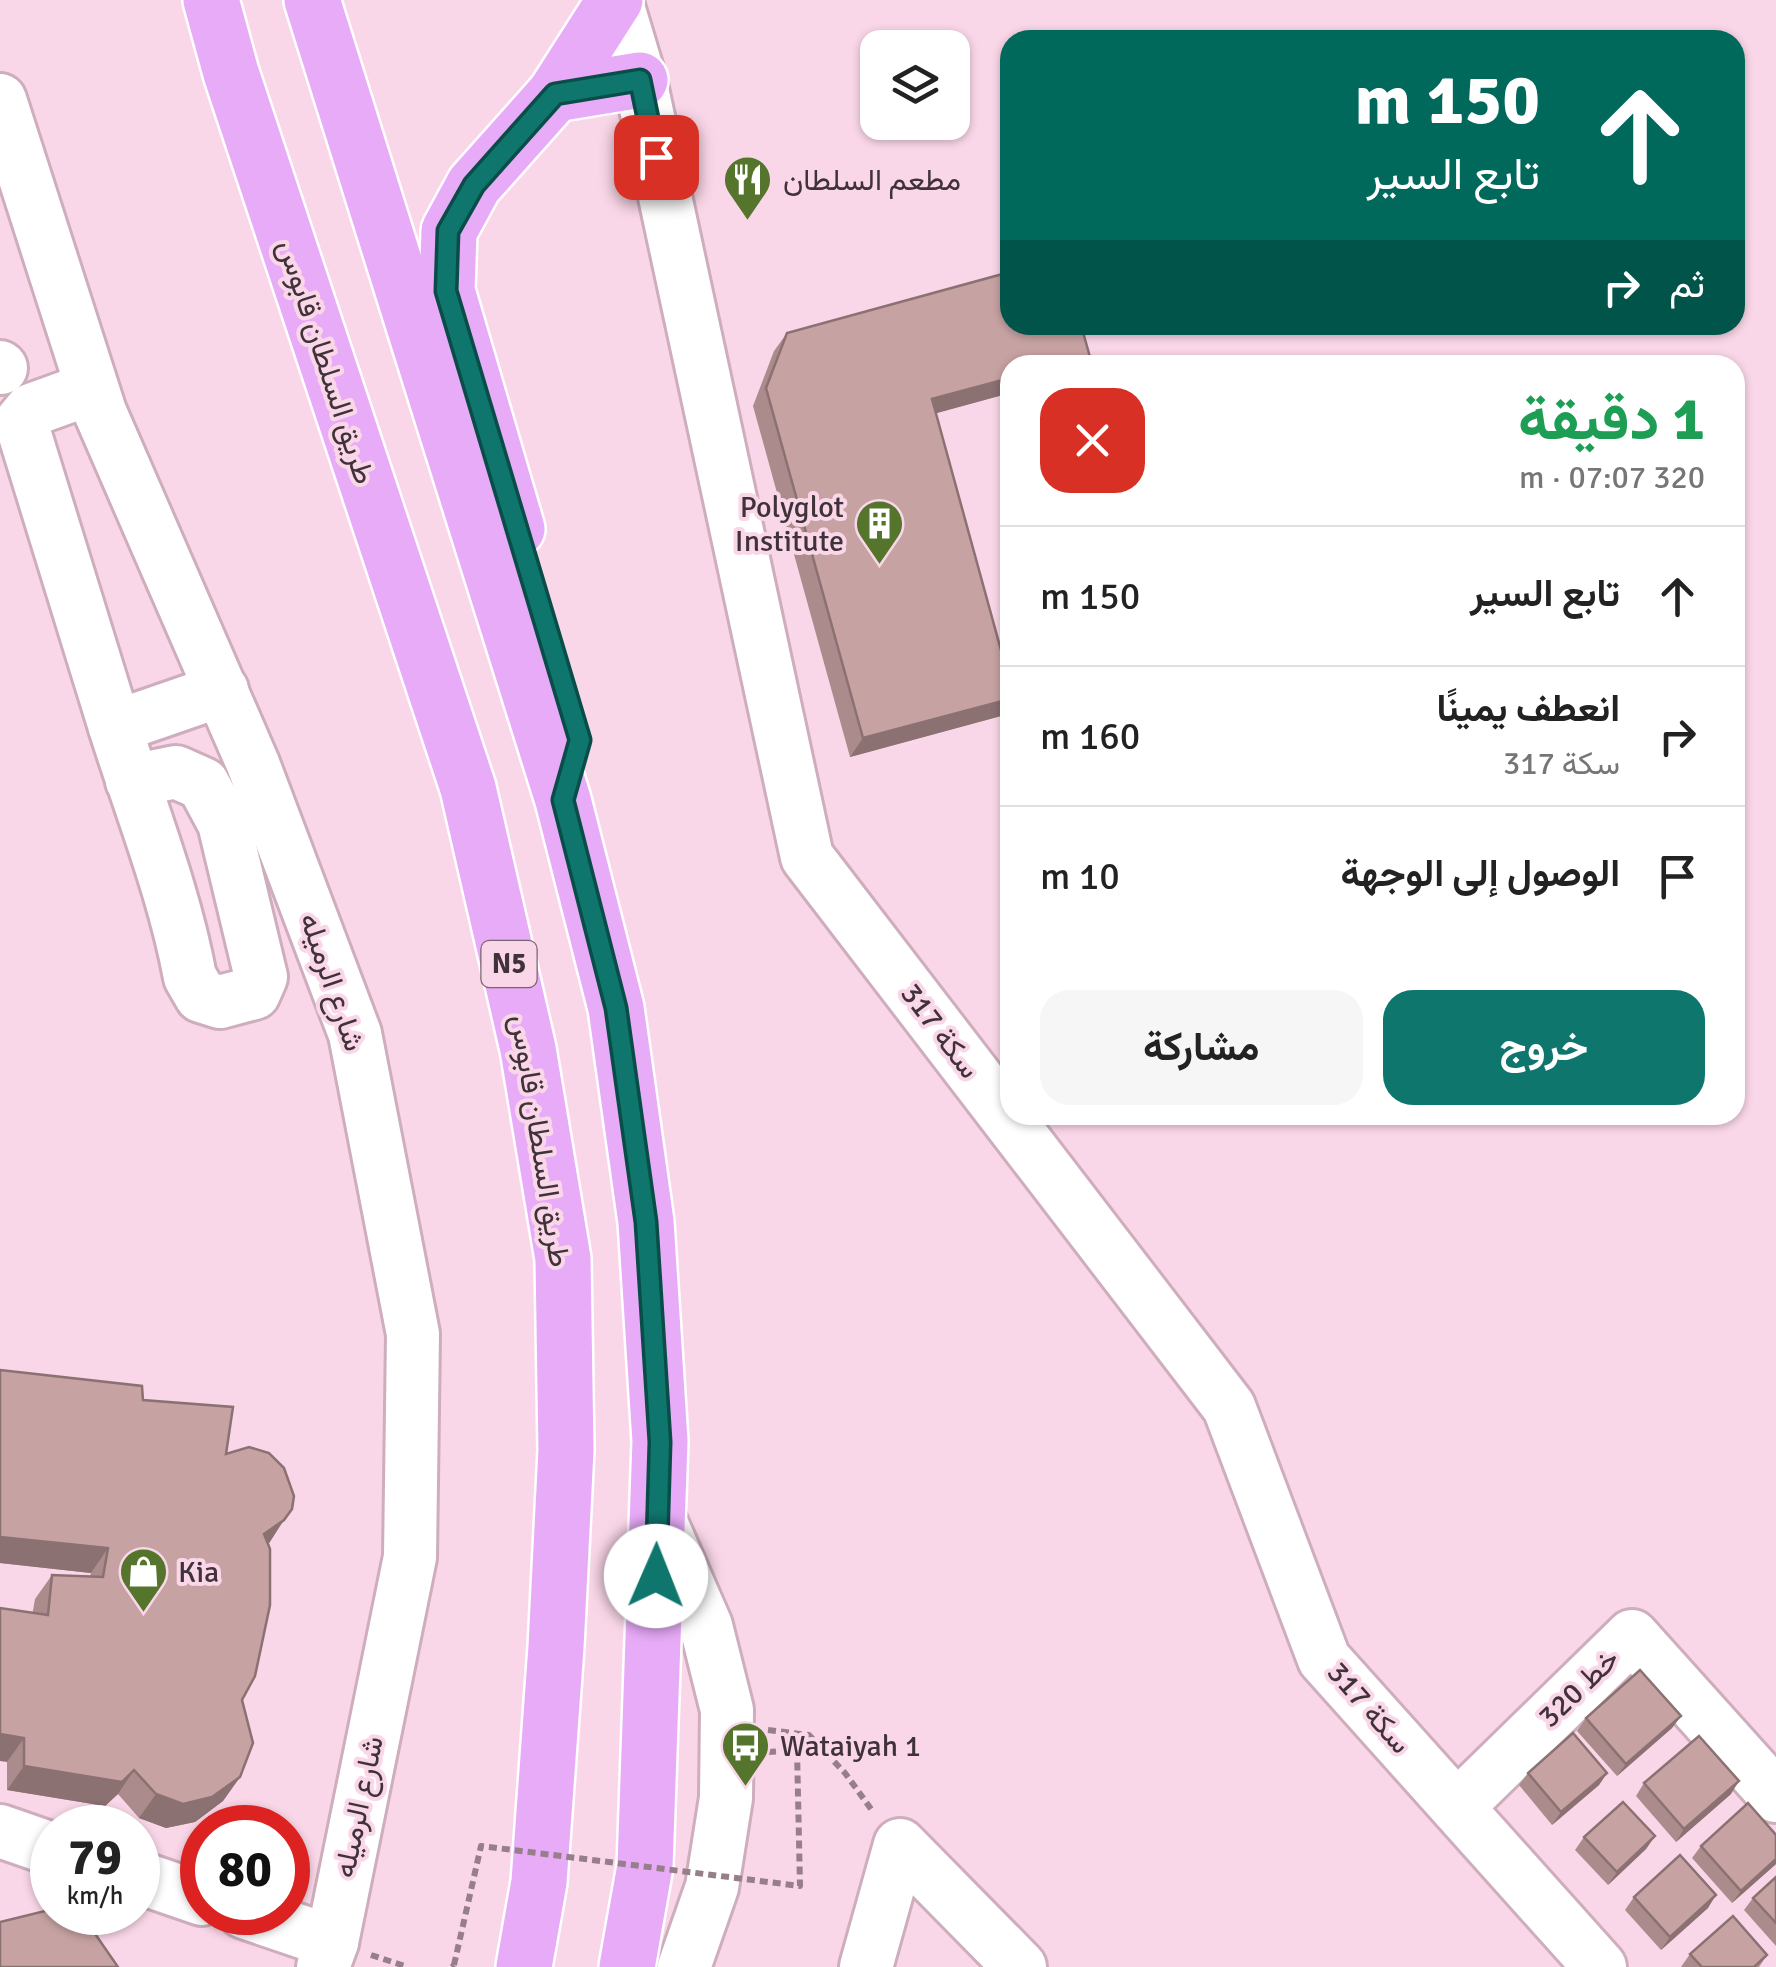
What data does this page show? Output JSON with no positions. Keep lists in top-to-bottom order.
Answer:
{
  "streets": {
    "highway": ["طريق السلطان قابوس", "N5"],
    "street": ["شارع الرميله", "سكة 317", "خط 320"]
  },
  "crossings": [
    ["سكة 317", "خط 320"]
  ],
  "places": {
    "restaurant": ["مطعم السلطان"],
    "building": ["Polyglot Institute"],
    "shop": ["Kia"],
    "bus stop": ["Wataiyah 1"]
  },
  "page": {
    "turn": ["150 m", "تابع السير"],
    "then": "ثم",
    "heading": ["1 دقيقة", "320 m · 07:07"],
    "list": [
      {
        "name": "تابع السير",
        "value": "150 m"
      },
      {
        "name": "انعطف يمينًا",
        "note": "سكة 317",
        "value": "160 m"
      },
      {
        "name": "الوصول إلى الوجهة",
        "value": "10 m"
      }
    ],
    "buttons": ["خروج", "مشاركة"],
    "speed": "79 km/h",
    "limit": "80"
  }
}
